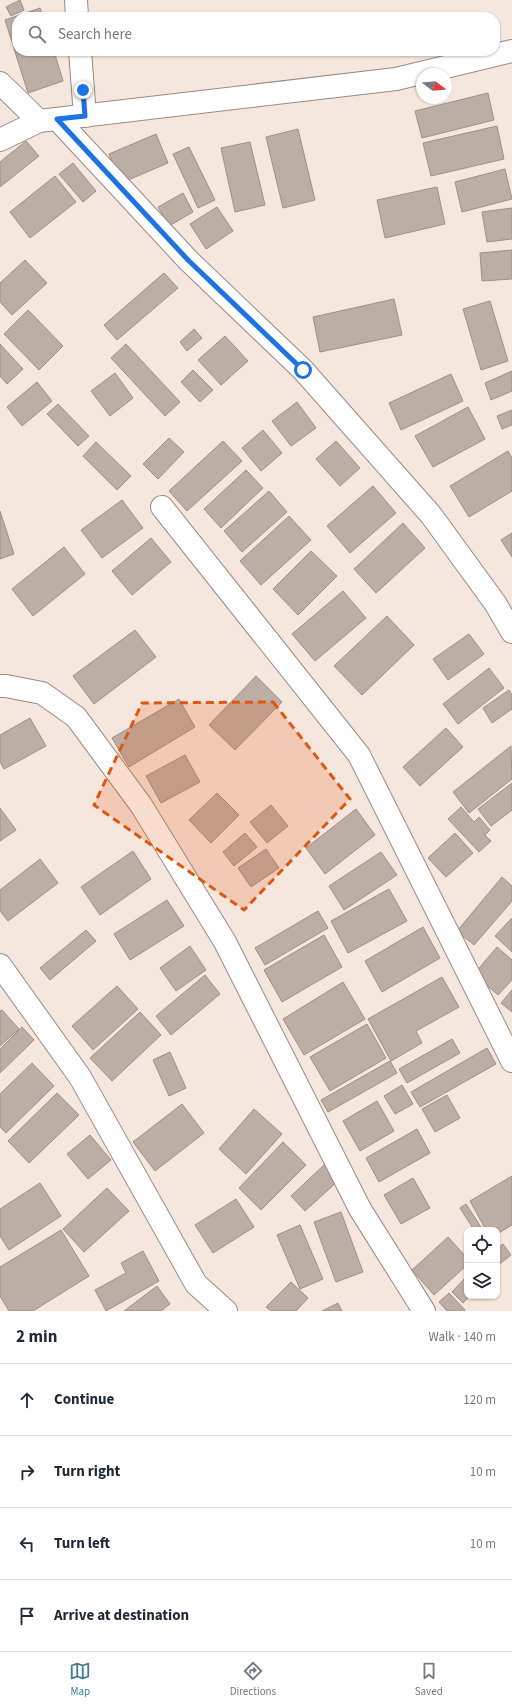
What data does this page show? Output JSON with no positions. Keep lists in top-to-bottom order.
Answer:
{
  "north": "right",
  "page": {
    "search": "Search here",
    "heading": ["2 min", "Walk · 140 m"],
    "list": [
      ["Continue", "120 m"],
      ["Turn right", "10 m"],
      ["Turn left", "10 m"],
      "Arrive at destination"
    ],
    "nav": ["Map", "Directions", "Saved"]
  }
}
